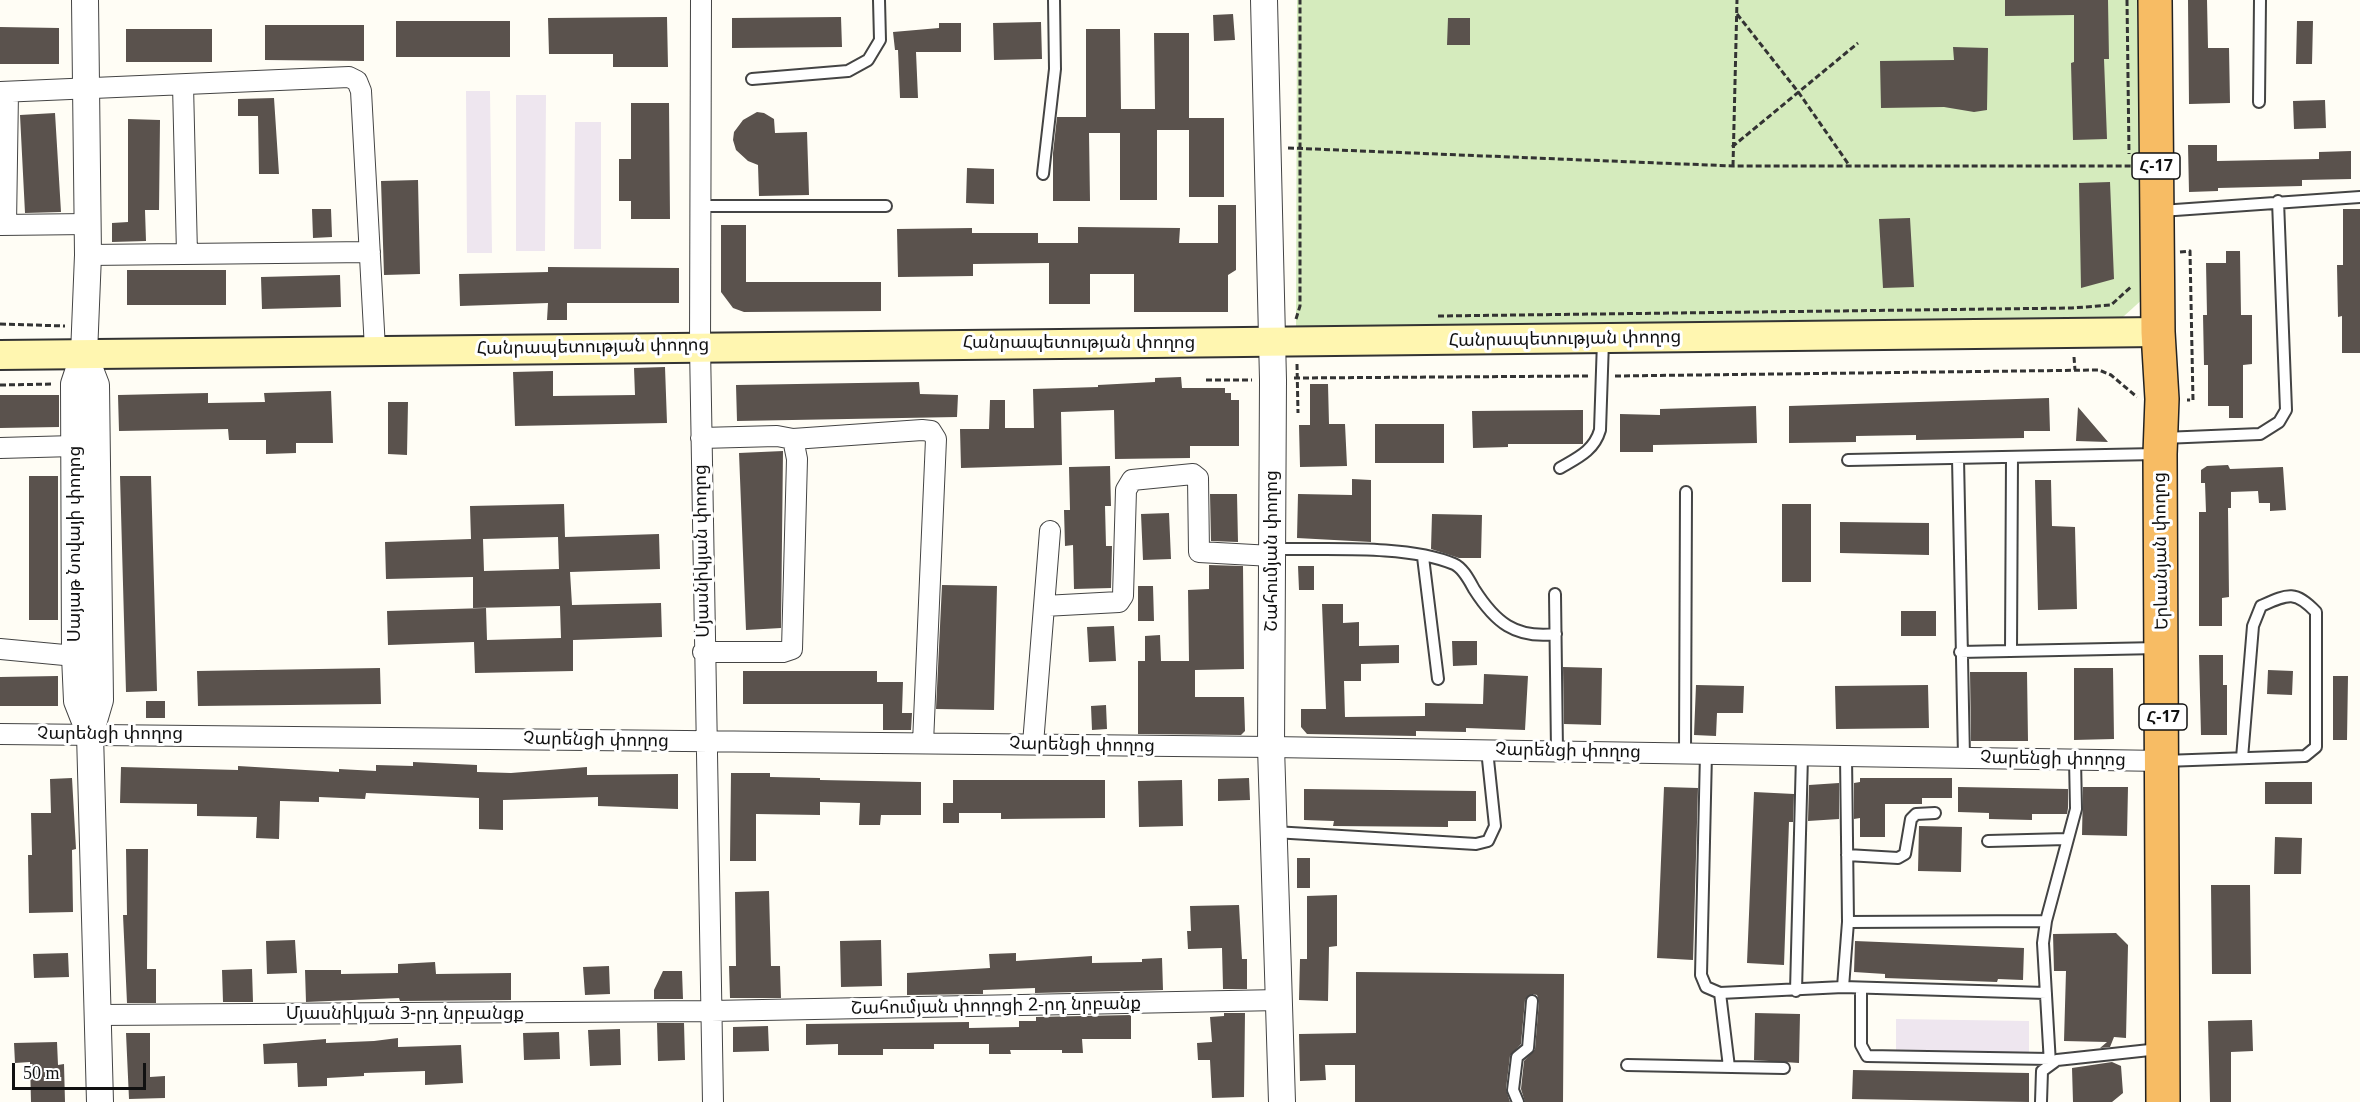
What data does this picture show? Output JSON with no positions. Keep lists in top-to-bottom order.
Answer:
{
  "streets": {
    "highway": ["Հ-17", "Երևանյան փողոց"],
    "main road": ["Հանրապետության փողոց"],
    "street": [
      "Սայաթ Նովայի փողոց",
      "Մյասնիկյան փողոց",
      "Շահումյան փողոց",
      "Չարենցի փողոց",
      "Շահումյան փողոցի 2-րդ նրբանք",
      "Մյասնիկյան 3-րդ նրբանցք"
    ]
  },
  "crossings": [
    ["Հանրապետության փողոց", "Սայաթ Նովայի փողոց"],
    ["Հանրապետության փողոց", "Մյասնիկյան փողոց"],
    ["Հանրապետության փողոց", "Շահումյան փողոց"],
    ["Հանրապետության փողոց", "Երևանյան փողոց"],
    ["Սայաթ Նովայի փողոց", "Չարենցի փողոց"],
    ["Սայաթ Նովայի փողոց", "Մյասնիկյան 3-րդ նրբանցք"],
    ["Մյասնիկյան փողոց", "Չարենցի փողոց"],
    ["Մյասնիկյան փողոց", "Շահումյան փողոցի 2-րդ նրբանք"],
    ["Մյասնիկյան փողոց", "Մյասնիկյան 3-րդ նրբանցք"],
    ["Շահումյան փողոց", "Չարենցի փողոց"],
    ["Շահումյան փողոց", "Շահումյան փողոցի 2-րդ նրբանք"],
    ["Երևանյան փողոց", "Չարենցի փողոց"],
    ["Շահումյան փողոցի 2-րդ նրբանք", "Մյասնիկյան 3-րդ նրբանցք"]
  ],
  "scale_bar": "50 m"
}
